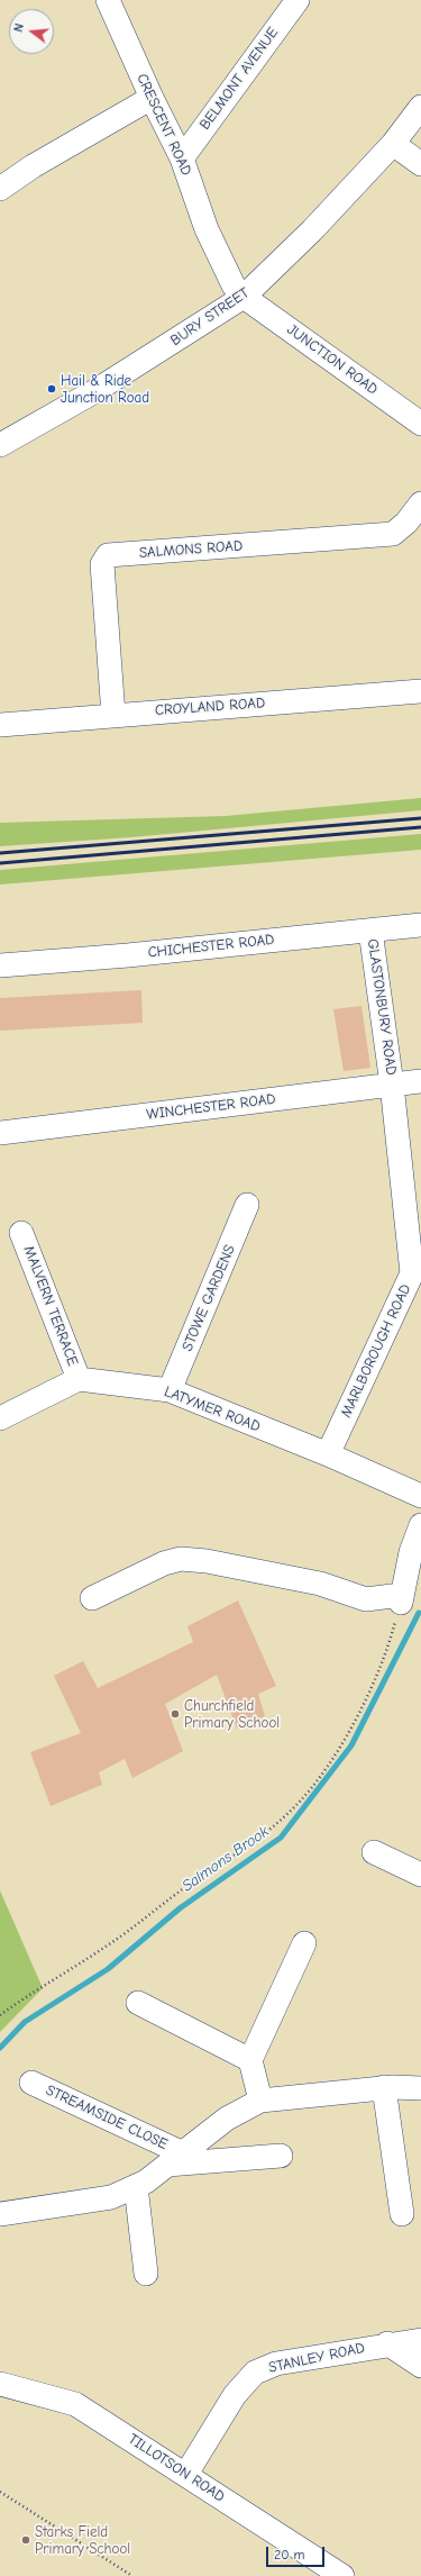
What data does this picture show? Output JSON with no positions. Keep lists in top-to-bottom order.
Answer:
{
  "streets": {
    "street": [
      "BELMONT AVENUE",
      "CRESCENT ROAD",
      "BURY STREET",
      "JUNCTION ROAD",
      "SALMONS ROAD",
      "CROYLAND ROAD",
      "CHICHESTER ROAD",
      "GLASTONBURY ROAD",
      "WINCHESTER ROAD",
      "STOWE GARDENS",
      "MALVERN TERRACE",
      "MARLBOROUGH ROAD",
      "LATYMER ROAD",
      "STREAMSIDE CLOSE",
      "STANLEY ROAD",
      "TILLOTSON ROAD"
    ]
  },
  "crossings": [
    ["BELMONT AVENUE", "CRESCENT ROAD"],
    ["CRESCENT ROAD", "BURY STREET"],
    ["CRESCENT ROAD", "JUNCTION ROAD"],
    ["BURY STREET", "JUNCTION ROAD"],
    ["SALMONS ROAD", "CROYLAND ROAD"],
    ["CHICHESTER ROAD", "GLASTONBURY ROAD"],
    ["GLASTONBURY ROAD", "WINCHESTER ROAD"],
    ["GLASTONBURY ROAD", "MARLBOROUGH ROAD"],
    ["WINCHESTER ROAD", "MARLBOROUGH ROAD"],
    ["STOWE GARDENS", "LATYMER ROAD"],
    ["MALVERN TERRACE", "LATYMER ROAD"],
    ["MARLBOROUGH ROAD", "LATYMER ROAD"],
    ["STANLEY ROAD", "TILLOTSON ROAD"]
  ],
  "water": ["Salmons Brook"],
  "places": ["Hail & Ride Junction Road", "Churchfield Primary School", "Starks Field Primary School"],
  "scale_bar": "20 m",
  "north": "left"
}
